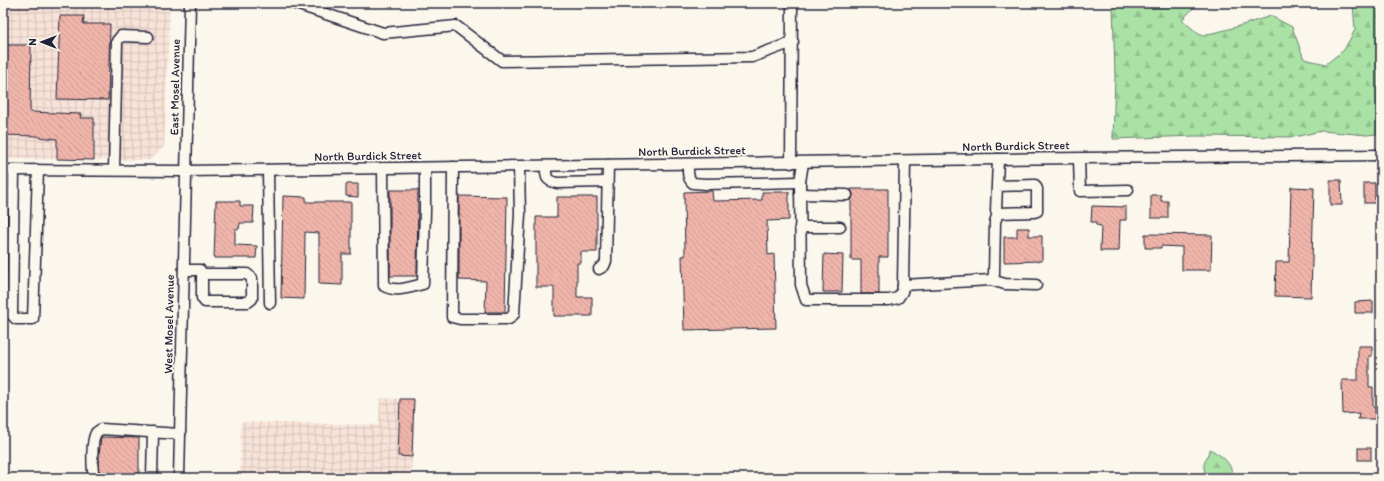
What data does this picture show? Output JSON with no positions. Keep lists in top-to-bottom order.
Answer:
{
  "streets": {
    "street": ["East Mosel Avenue", "North Burdick Street", "West Mosel Avenue"]
  },
  "crossings": [
    ["East Mosel Avenue", "North Burdick Street"],
    ["East Mosel Avenue", "West Mosel Avenue"],
    ["North Burdick Street", "West Mosel Avenue"]
  ],
  "north": "left"
}
